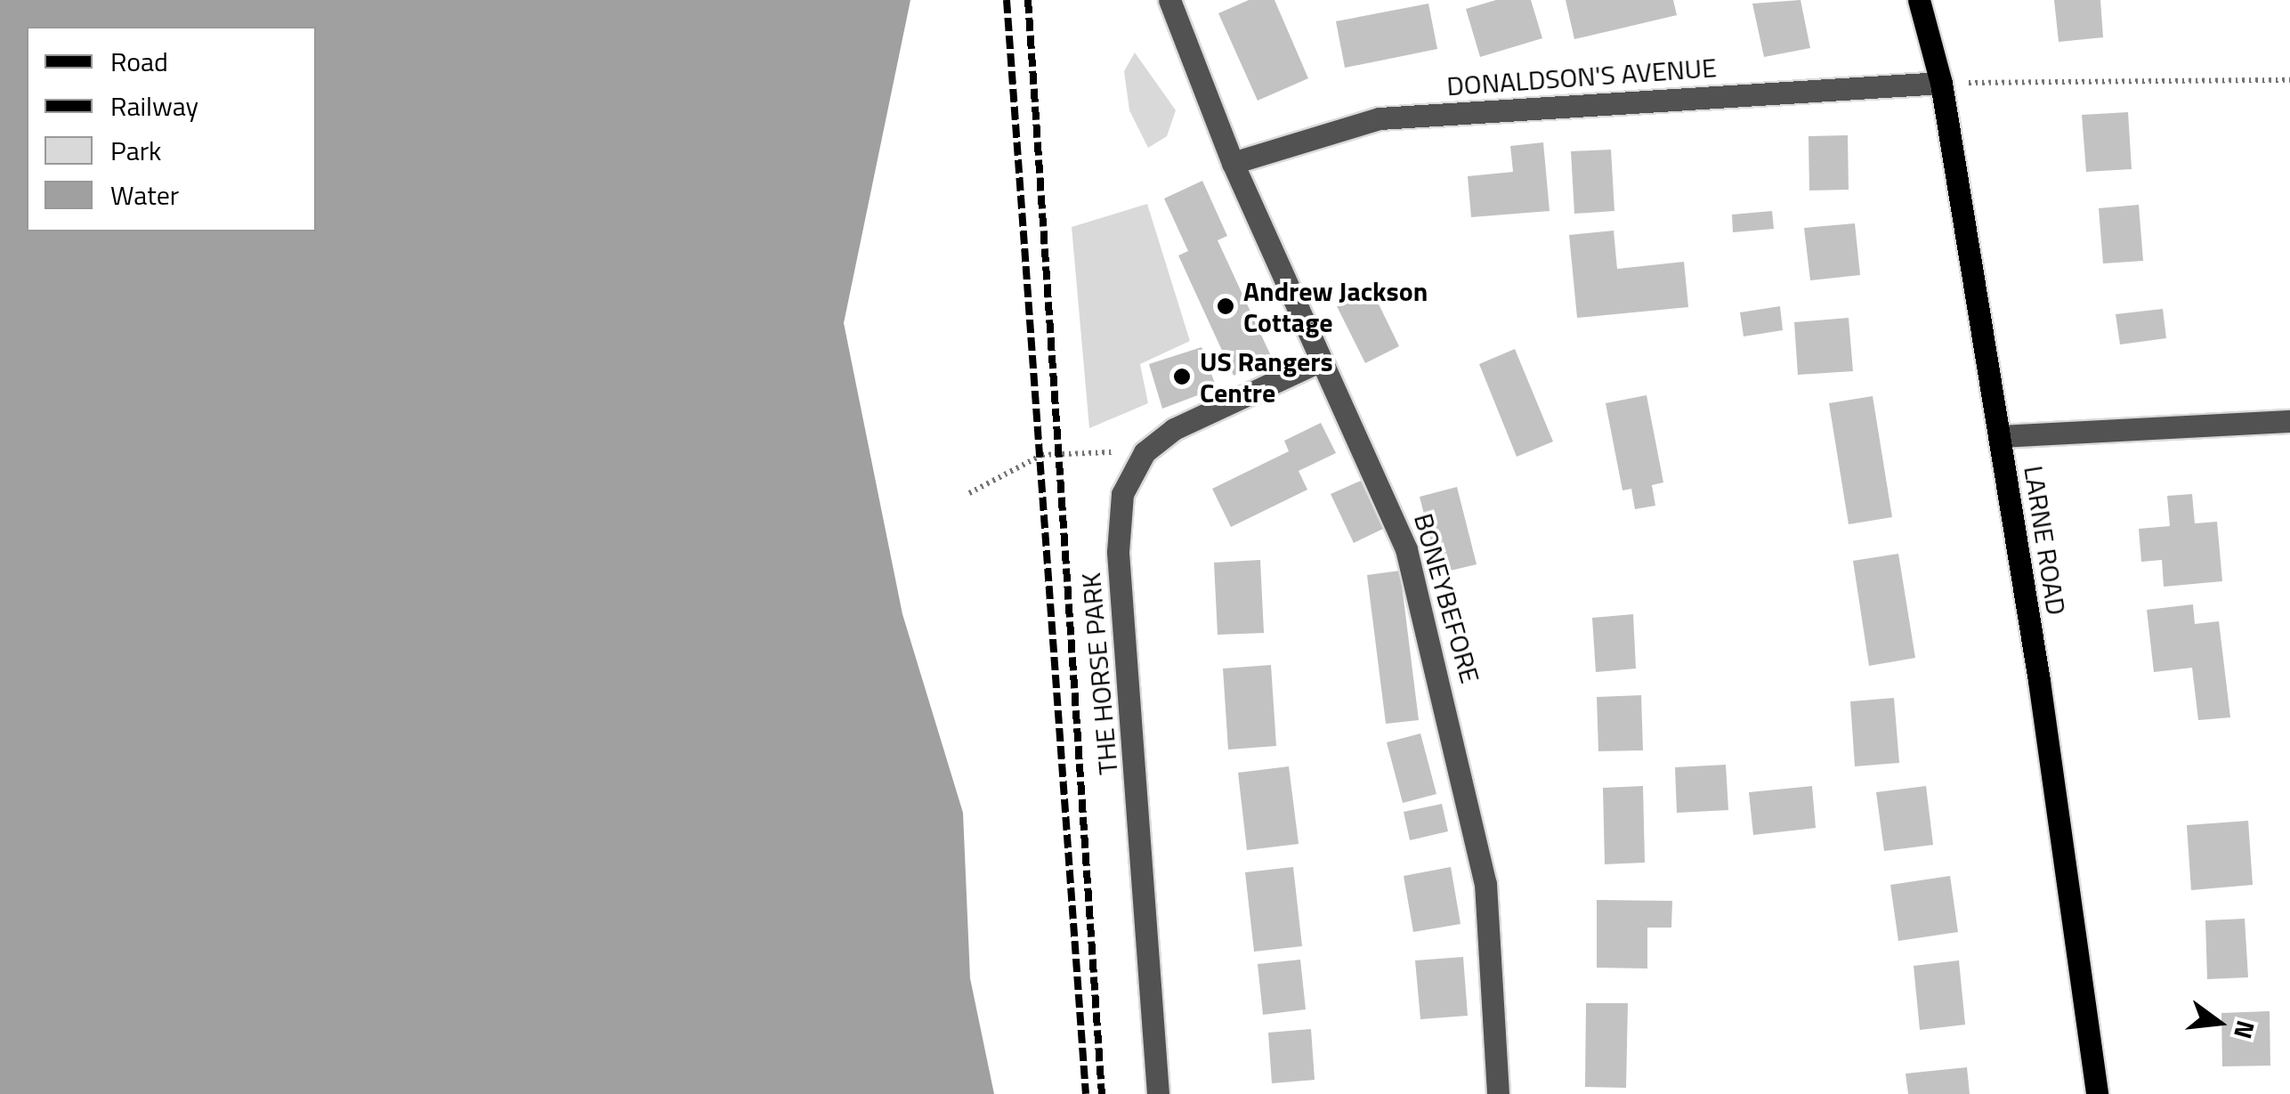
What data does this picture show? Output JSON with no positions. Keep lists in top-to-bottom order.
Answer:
{
  "streets": {
    "main road": ["LARNE ROAD"],
    "street": ["DONALDSON'S AVENUE", "BONEYBEFORE", "THE HORSE PARK"]
  },
  "crossings": [
    ["DONALDSON'S AVENUE", "LARNE ROAD"],
    ["DONALDSON'S AVENUE", "BONEYBEFORE"],
    ["BONEYBEFORE", "THE HORSE PARK"]
  ],
  "places": ["Andrew Jackson Cottage", "US Rangers Centre"],
  "legend": [
    "Road",
    "Railway",
    "Park",
    "Water"
  ],
  "north": "right"
}
